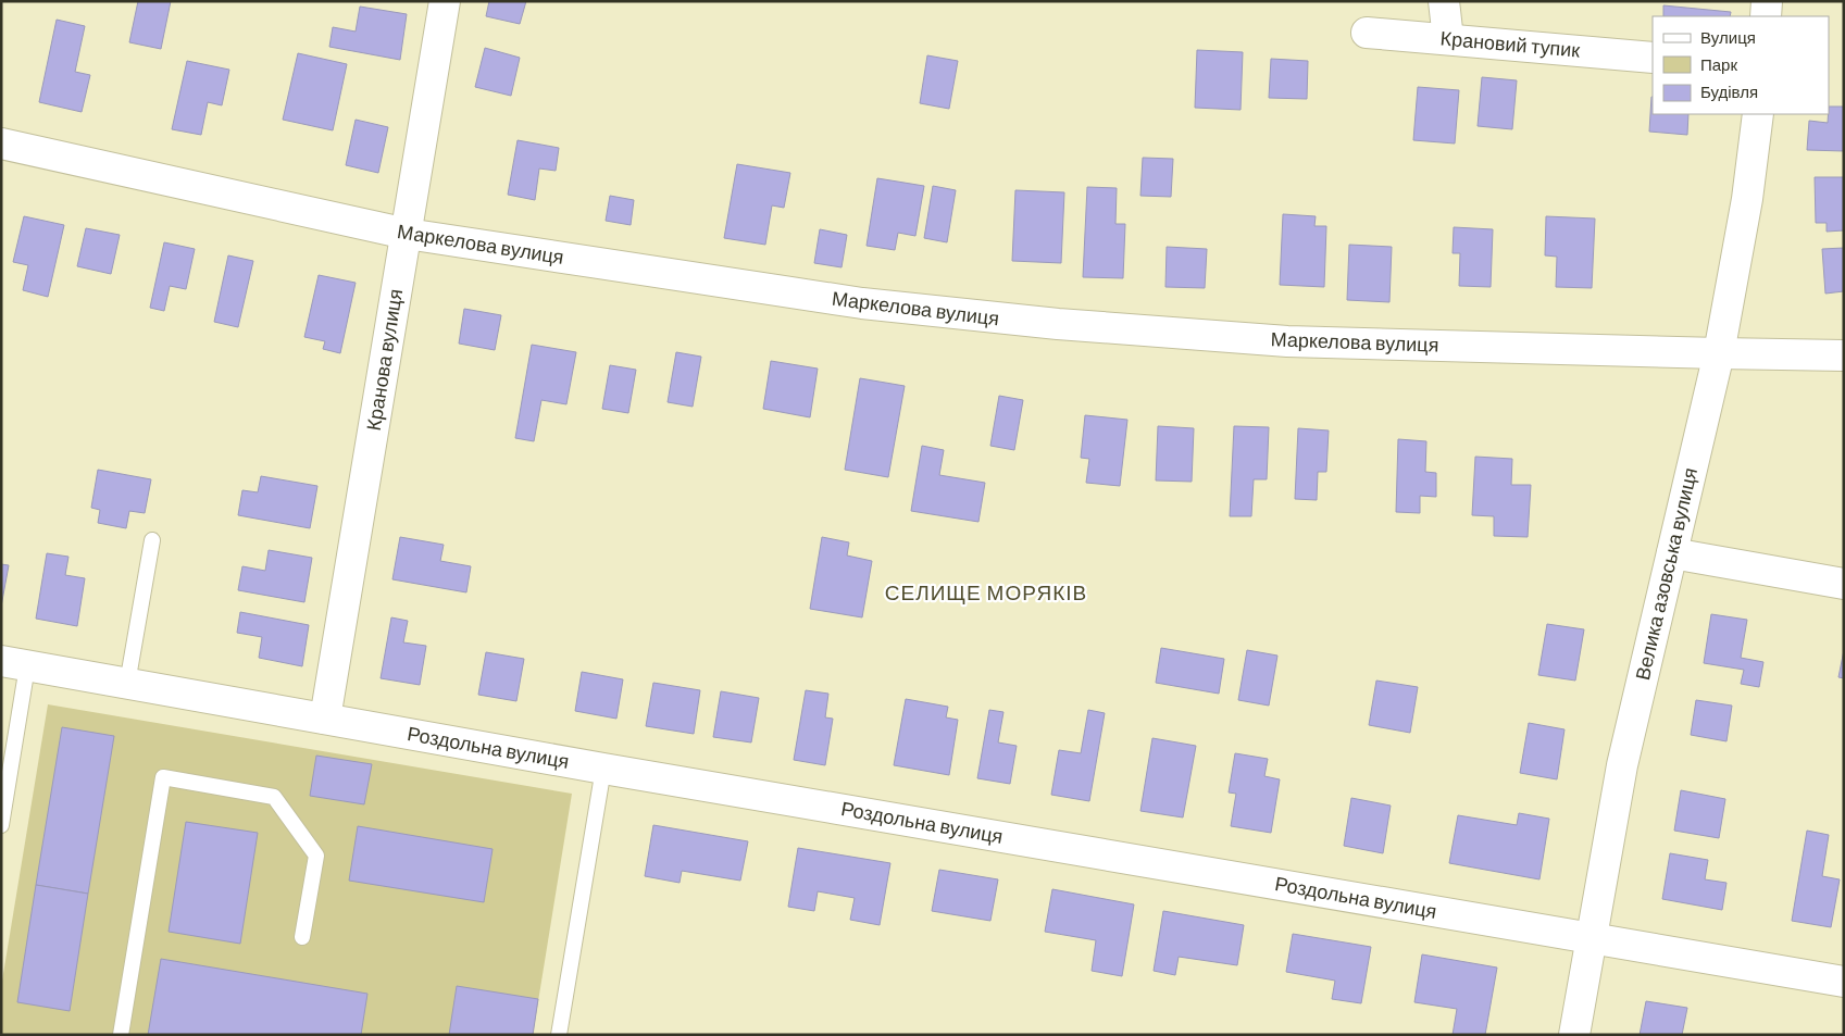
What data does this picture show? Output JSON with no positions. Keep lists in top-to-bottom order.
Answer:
{
  "streets": {
    "street": [
      "Крановий тупик",
      "Маркелова вулиця",
      "Кранова вулиця",
      "Велика азовська вулиця",
      "Роздольна вулиця"
    ]
  },
  "crossings": [
    ["Маркелова вулиця", "Кранова вулиця"],
    ["Маркелова вулиця", "Велика азовська вулиця"],
    ["Кранова вулиця", "Роздольна вулиця"],
    ["Велика азовська вулиця", "Роздольна вулиця"]
  ],
  "districts": ["СЕЛИЩЕ МОРЯКІВ"],
  "legend": ["Вулиця", "Парк", "Будівля"]
}
